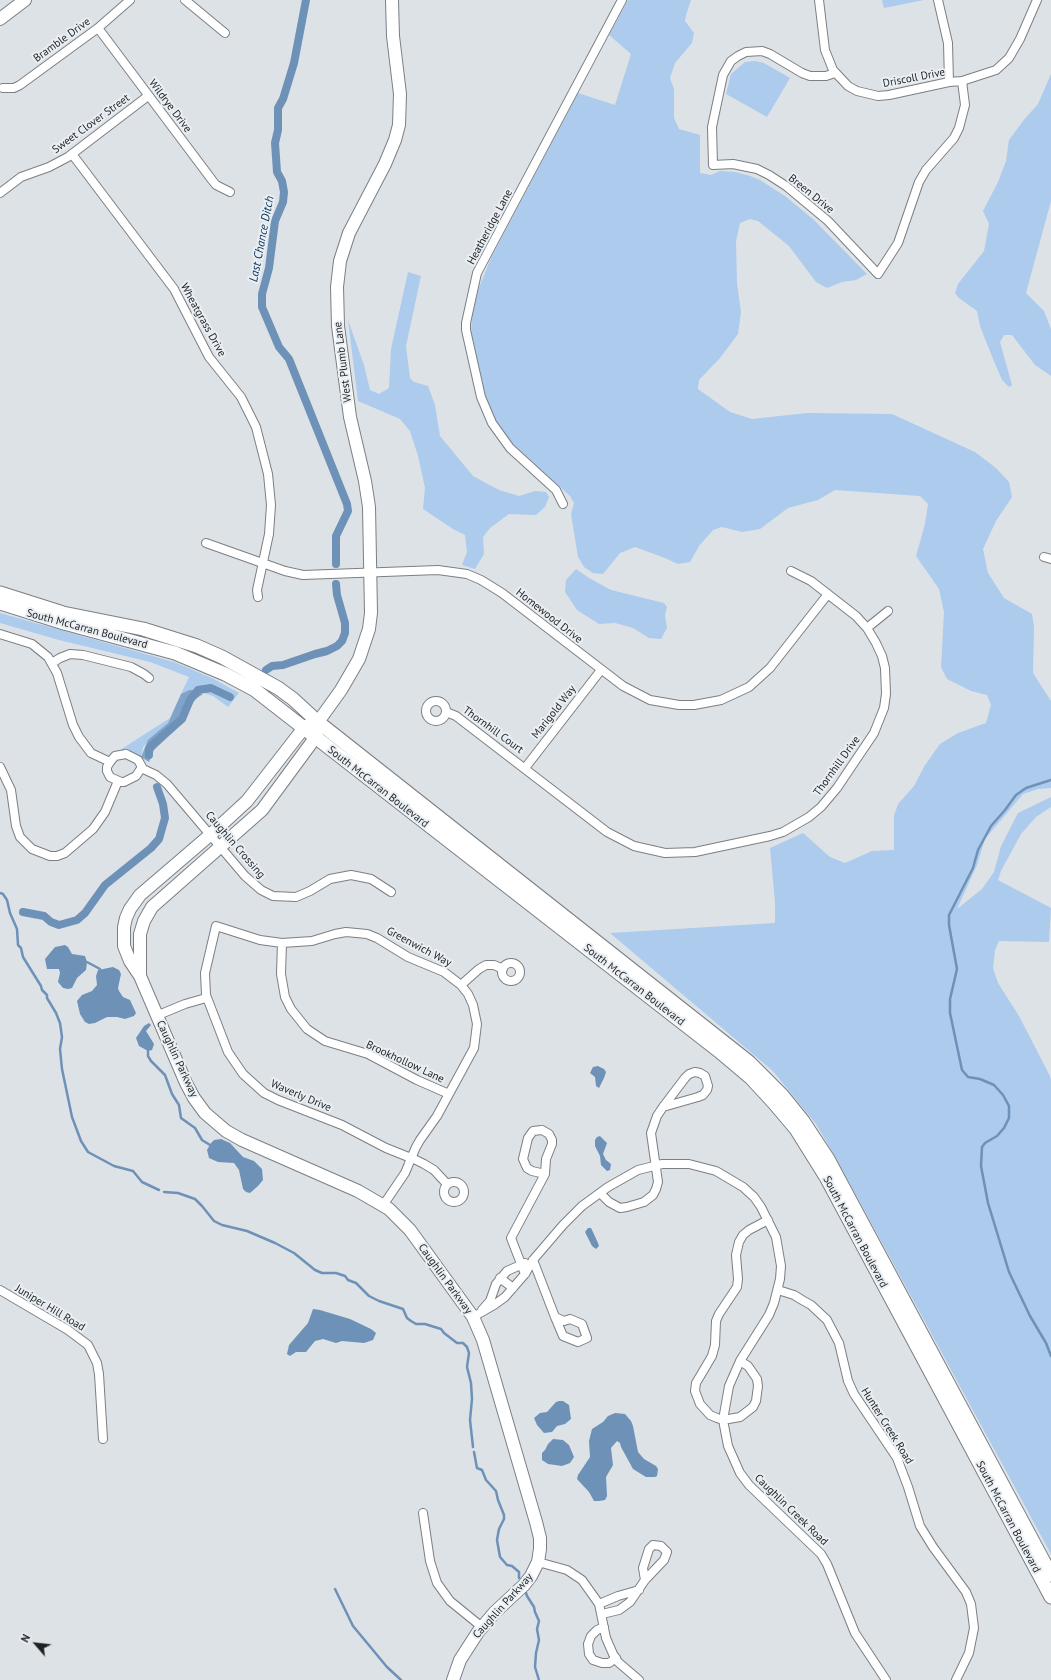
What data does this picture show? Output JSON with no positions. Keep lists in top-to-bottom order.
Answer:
{
  "streets": {
    "main road": ["South McCarran Boulevard"],
    "street": [
      "Bramble Drive",
      "Driscoll Drive",
      "Wildrye Drive",
      "Sweet Clover Street",
      "Breen Drive",
      "Heatheridge Lane",
      "Wheatgrass Drive",
      "West Plumb Lane",
      "Homewood Drive",
      "Marigold Way",
      "Thornhill Court",
      "Thornhill Drive",
      "Caughlin Crossing",
      "Greenwich Way",
      "Caughlin Parkway",
      "Brookhollow Lane",
      "Waverly Drive",
      "Juniper Hill Road",
      "Hunter Creek Road",
      "Caughlin Creek Road"
    ]
  },
  "crossings": [
    ["Bramble Drive", "Wildrye Drive"],
    ["Driscoll Drive", "Breen Drive"],
    ["Wildrye Drive", "Sweet Clover Street"],
    ["Sweet Clover Street", "Wheatgrass Drive"],
    ["Wheatgrass Drive", "Homewood Drive"],
    ["West Plumb Lane", "Homewood Drive"],
    ["West Plumb Lane", "South McCarran Boulevard"],
    ["West Plumb Lane", "Caughlin Parkway"],
    ["Homewood Drive", "Marigold Way"],
    ["Homewood Drive", "Thornhill Drive"],
    ["South McCarran Boulevard", "Caughlin Parkway"],
    ["Marigold Way", "Thornhill Court"],
    ["Marigold Way", "Thornhill Drive"],
    ["Thornhill Court", "Thornhill Drive"],
    ["Caughlin Crossing", "Caughlin Parkway"],
    ["Greenwich Way", "Caughlin Parkway"],
    ["Greenwich Way", "Brookhollow Lane"],
    ["Greenwich Way", "Waverly Drive"],
    ["Caughlin Parkway", "Caughlin Creek Road"],
    ["Hunter Creek Road", "Caughlin Creek Road"]
  ],
  "water": ["Last Chance Ditch"],
  "north": "top left"
}
